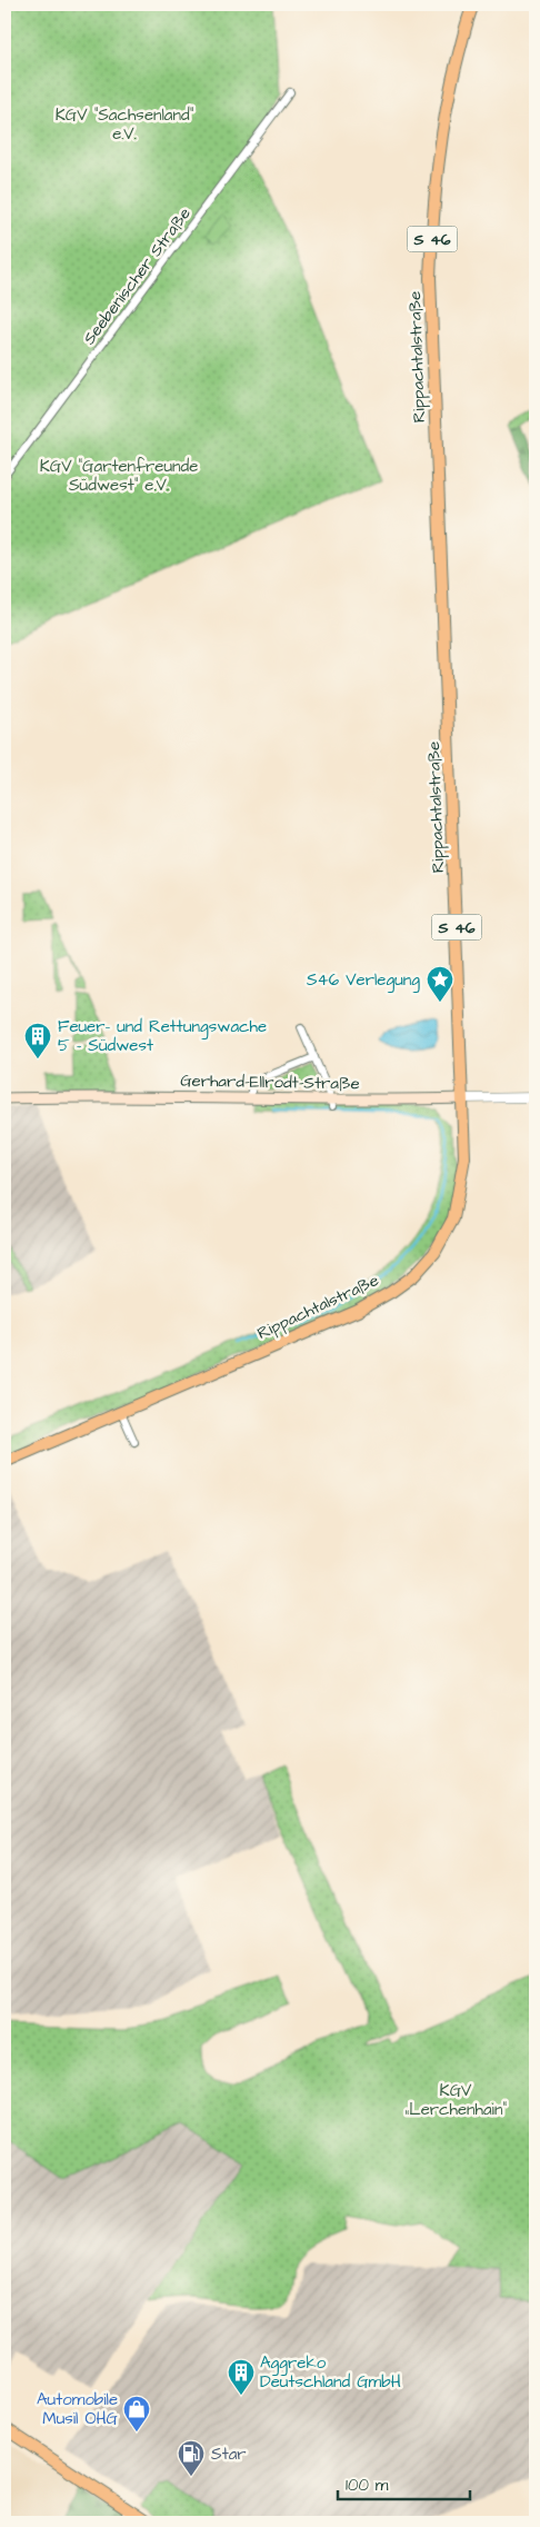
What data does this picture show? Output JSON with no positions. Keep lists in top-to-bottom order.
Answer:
{
  "streets": {
    "main road": ["S 46", "Rippachtalstraße", "Gerhard-Ellrodt-Straße"],
    "street": ["Seebenischer Straße"]
  },
  "crossings": [
    ["Rippachtalstraße", "Gerhard-Ellrodt-Straße"]
  ],
  "parks": ["KGV \"Sachsenland\" e.V.", "KGV \"Gartenfreunde Südwest\" e.V.", "KGV „Lerchenhain“"],
  "places": {
    "place": ["S46 Verlegung"],
    "building": ["Feuer- und Rettungswache 5 – Südwest", "Aggreko Deutschland GmbH"],
    "shop": ["Automobile Musil OHG"],
    "fuel station": ["Star"]
  },
  "scale_bar": "100 m"
}
